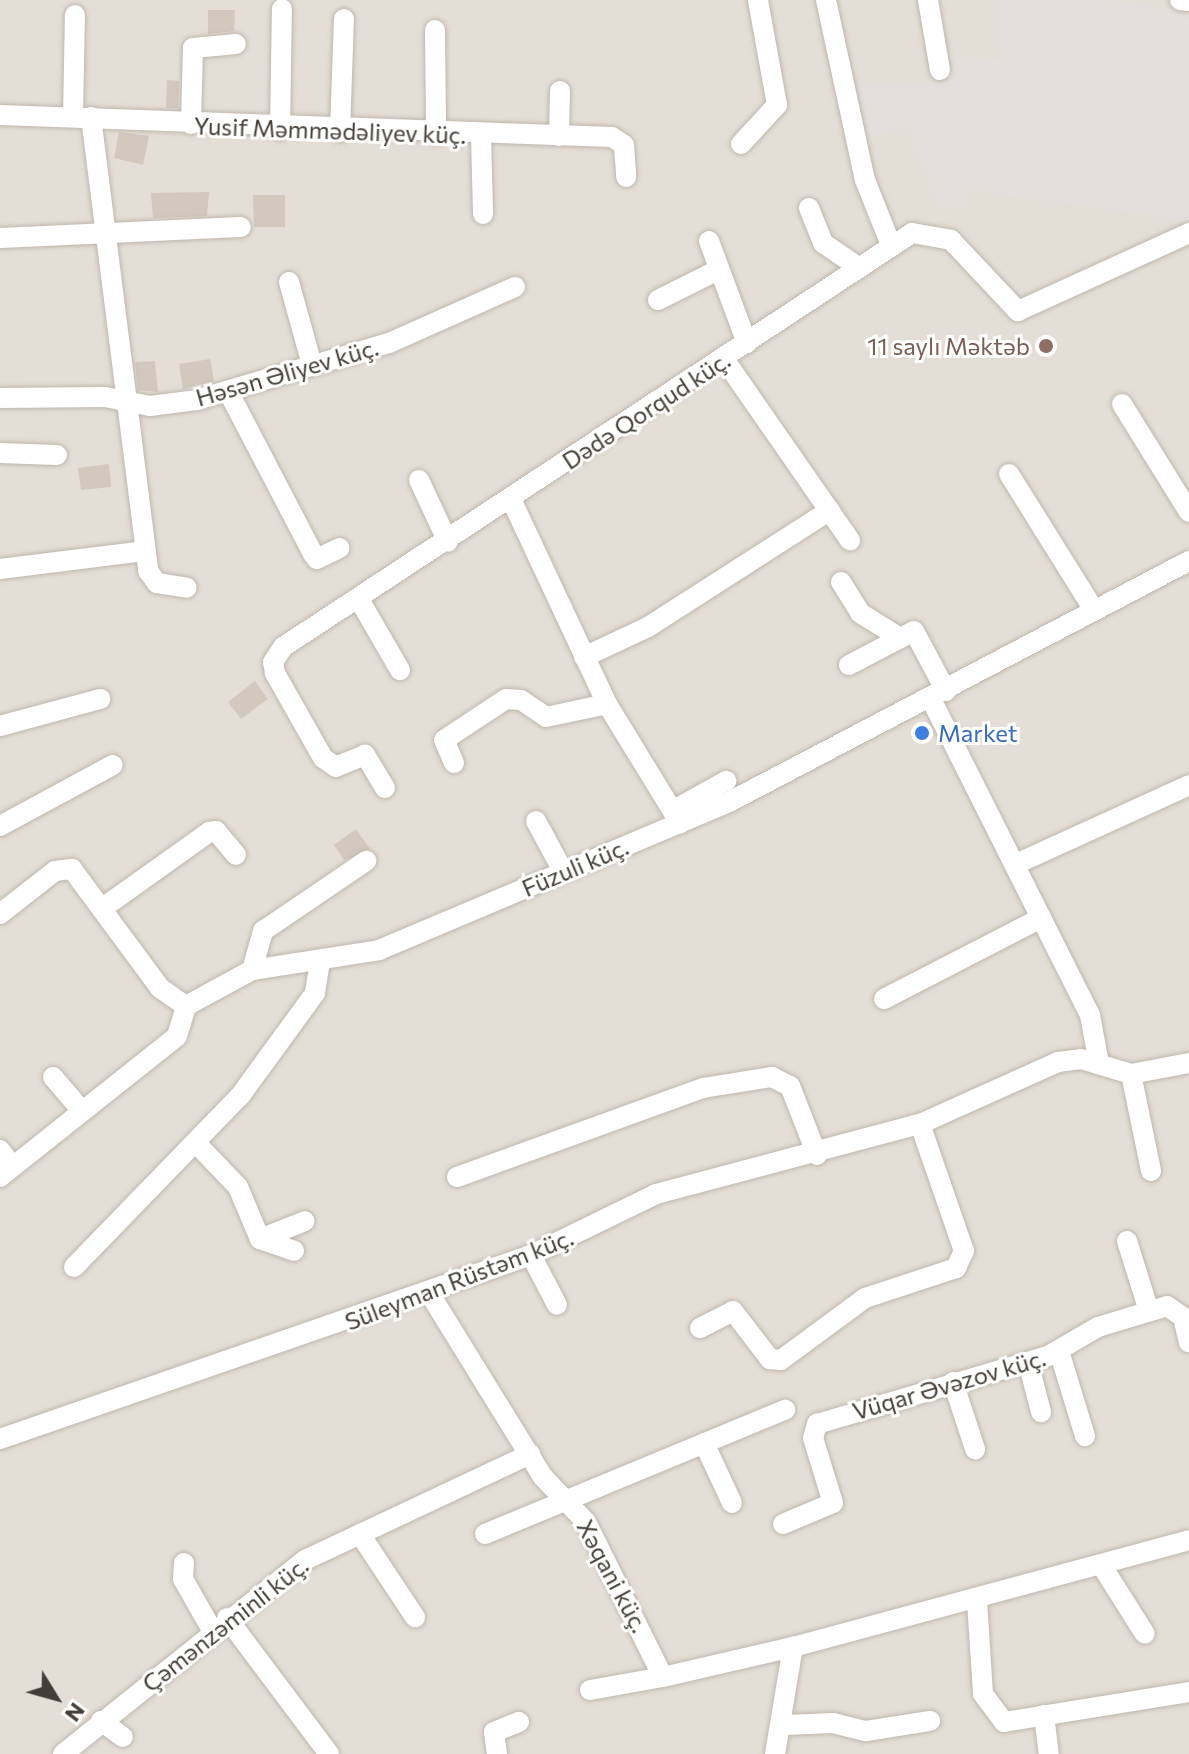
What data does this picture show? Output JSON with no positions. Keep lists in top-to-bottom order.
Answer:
{
  "streets": {
    "street": [
      "Yusif Məmmədəliyev küç.",
      "Həsən Əliyev küç.",
      "Dədə Qorqud küç.",
      "Füzuli küç.",
      "Süleyman Rüstəm küç.",
      "Vüqar Əvəzov küç.",
      "Xəqani küç.",
      "Çəmənzəminli küç."
    ]
  },
  "crossings": [
    ["Süleyman Rüstəm küç.", "Xəqani küç."],
    ["Xəqani küç.", "Çəmənzəminli küç."]
  ],
  "places": ["11 saylı Məktəb", "Market"],
  "north": "bottom right"
}
